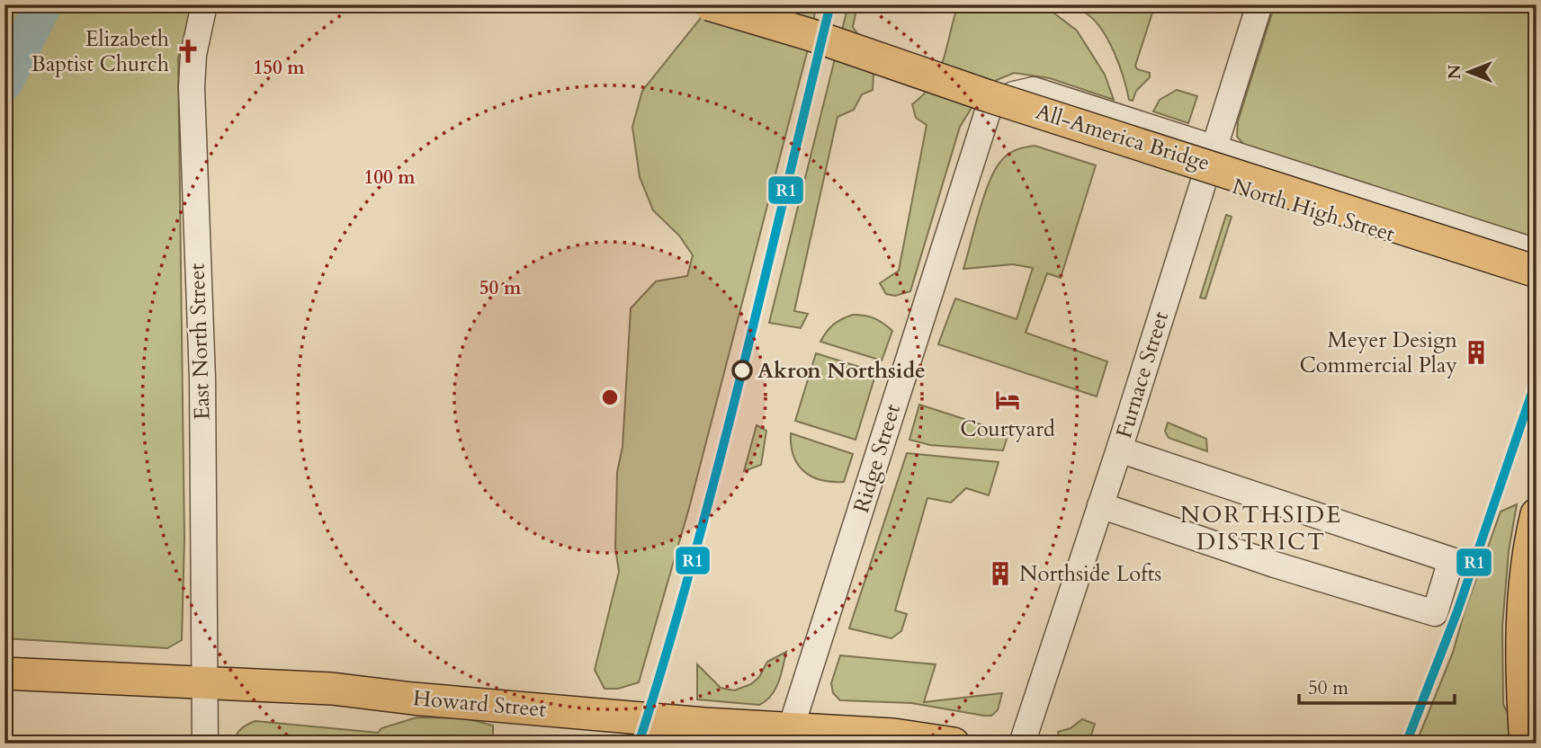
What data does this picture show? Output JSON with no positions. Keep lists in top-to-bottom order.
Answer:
{
  "streets": {
    "main road": ["All-America Bridge", "Howard Street"],
    "street": [
      "North High Street",
      "East North Street",
      "Furnace Street",
      "Ridge Street"
    ]
  },
  "crossings": [
    ["North High Street", "Furnace Street"],
    ["North High Street", "Ridge Street"],
    ["East North Street", "Howard Street"],
    ["Ridge Street", "Howard Street"]
  ],
  "districts": ["NORTHSIDE DISTRICT"],
  "places": {
    "church": ["Elizabeth Baptist Church"],
    "building": ["Meyer Design Commercial Play", "Northside Lofts"],
    "other": ["Akron Northside"],
    "hotel": ["Courtyard"]
  },
  "lines": ["transit line R1"],
  "scale_bar": "50 m",
  "north": "left",
  "rings": ["150 m", "100 m", "50 m"]
}
